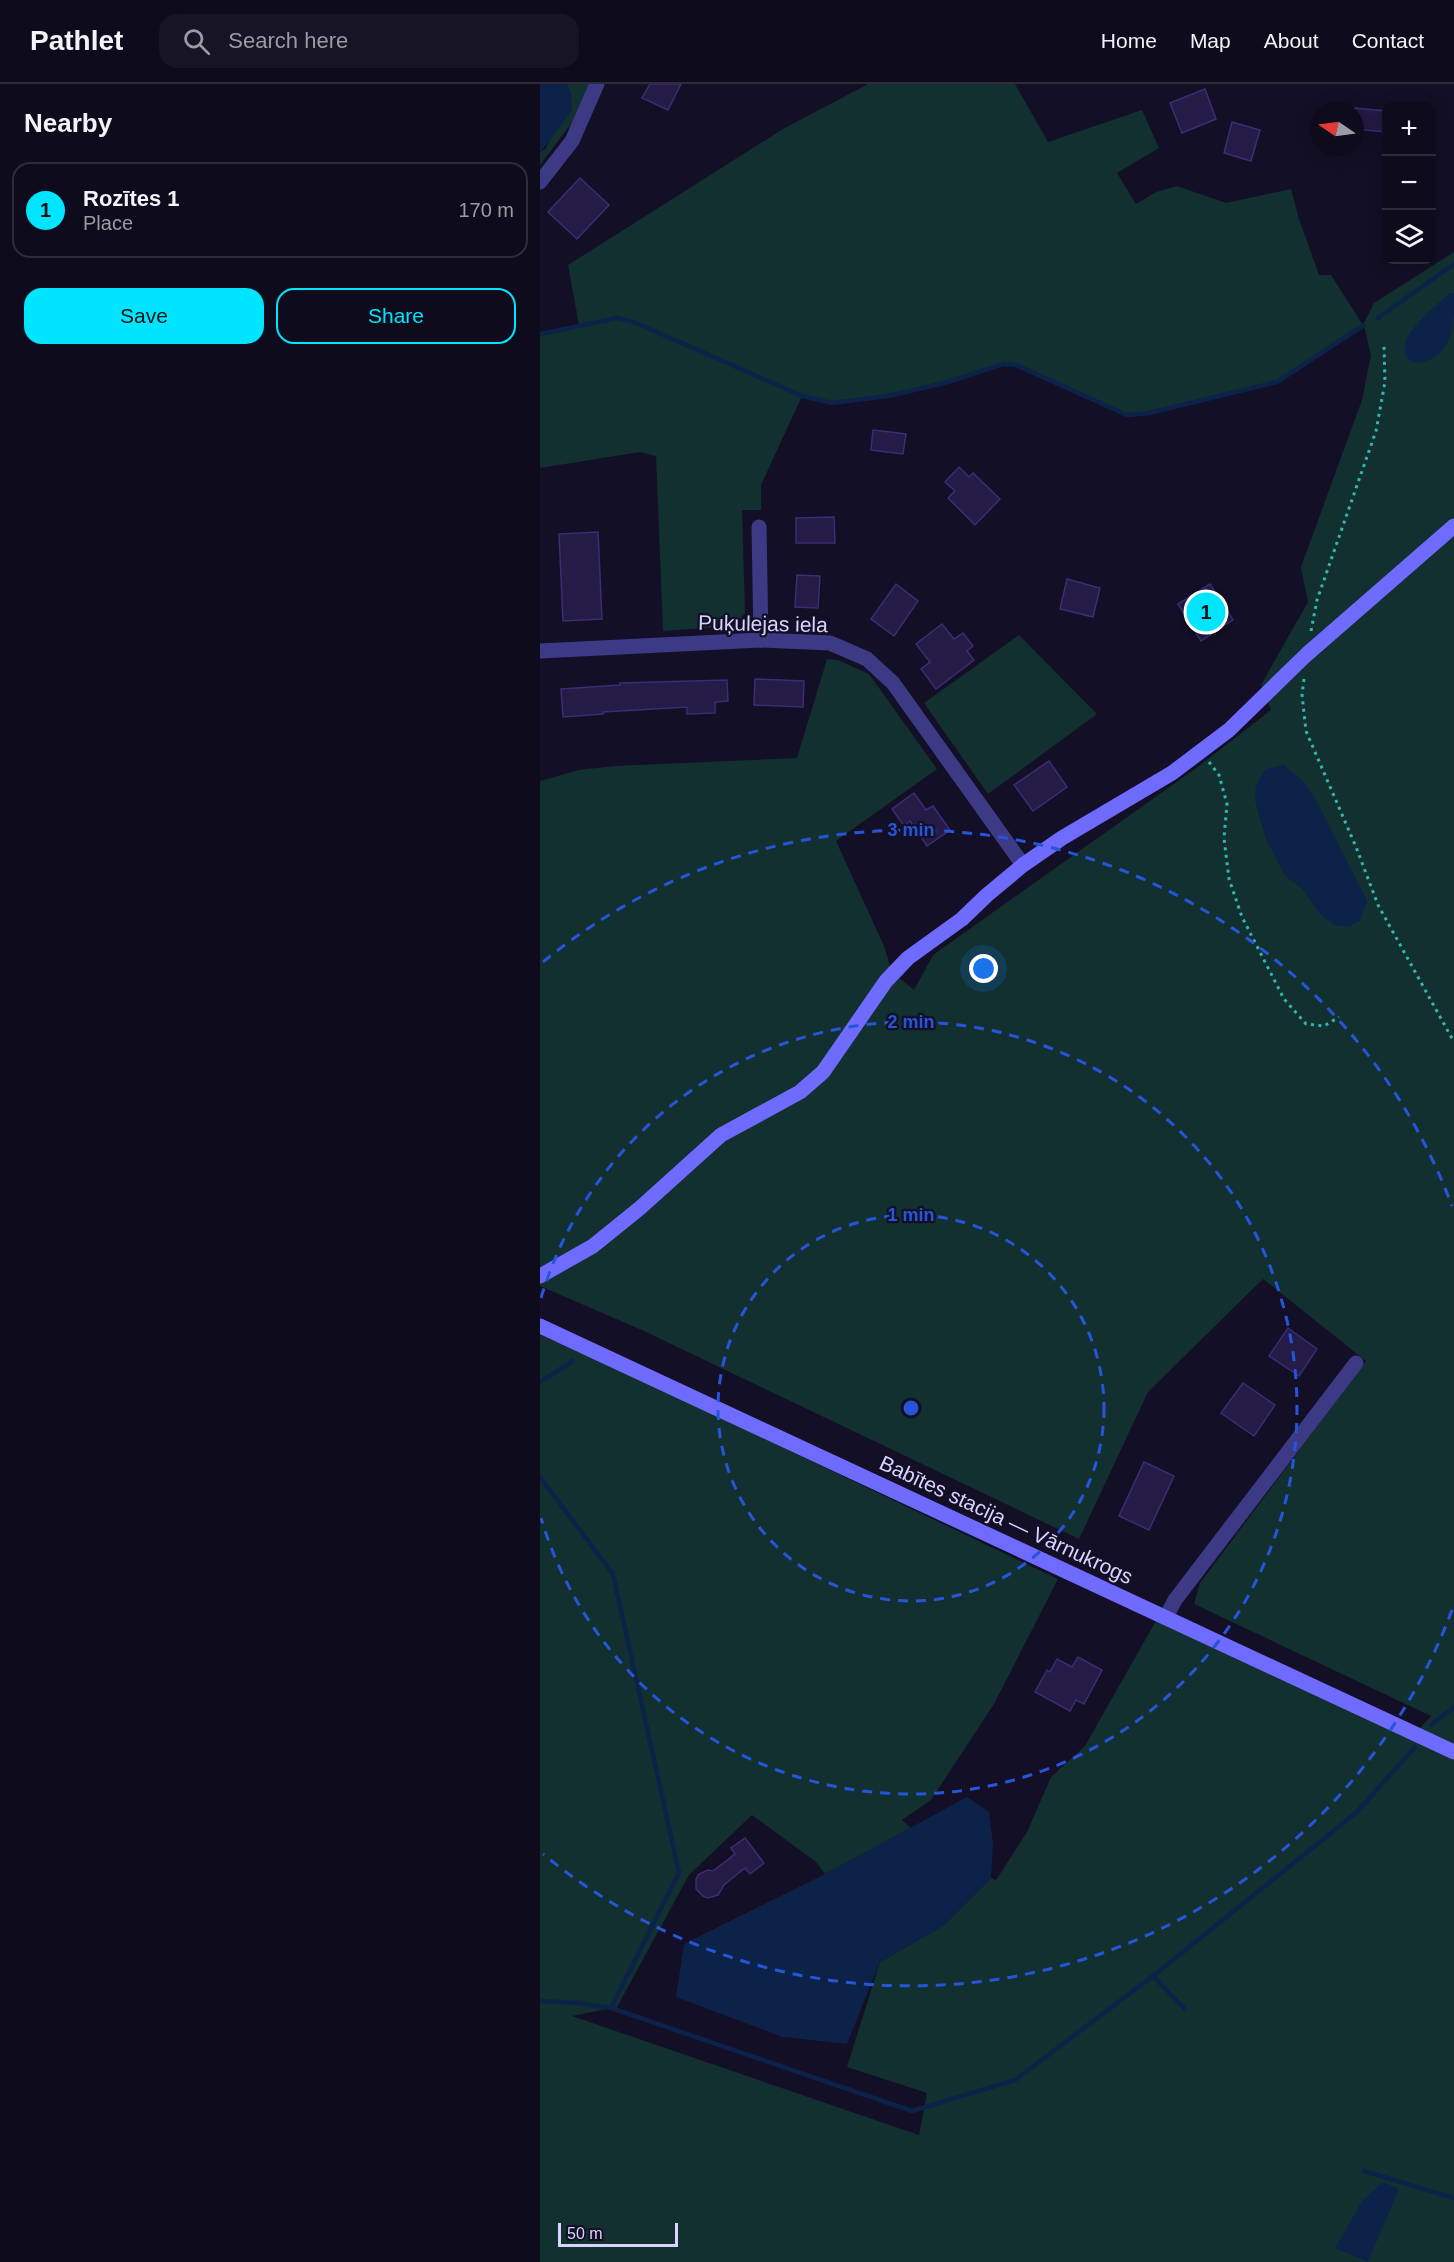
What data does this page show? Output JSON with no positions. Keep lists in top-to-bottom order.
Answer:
{
  "streets": {
    "street": ["Puķulejas iela", "Babītes stacija — Vārnukrogs"]
  },
  "scale_bar": "50 m",
  "north": "left",
  "page": {
    "header": "Pathlet",
    "search": "Search here",
    "nav": [
      "Home",
      "Map",
      "About",
      "Contact"
    ],
    "heading": "Nearby",
    "map_buttons": ["+", "−"],
    "list": [
      {
        "mark": "1",
        "name": "Rozītes 1",
        "note": "Place",
        "value": "170 m"
      }
    ],
    "buttons": ["Save", "Share"],
    "pins": "1",
    "scale": "50 m"
  },
  "rings": ["3 min", "2 min", "1 min"]
}
